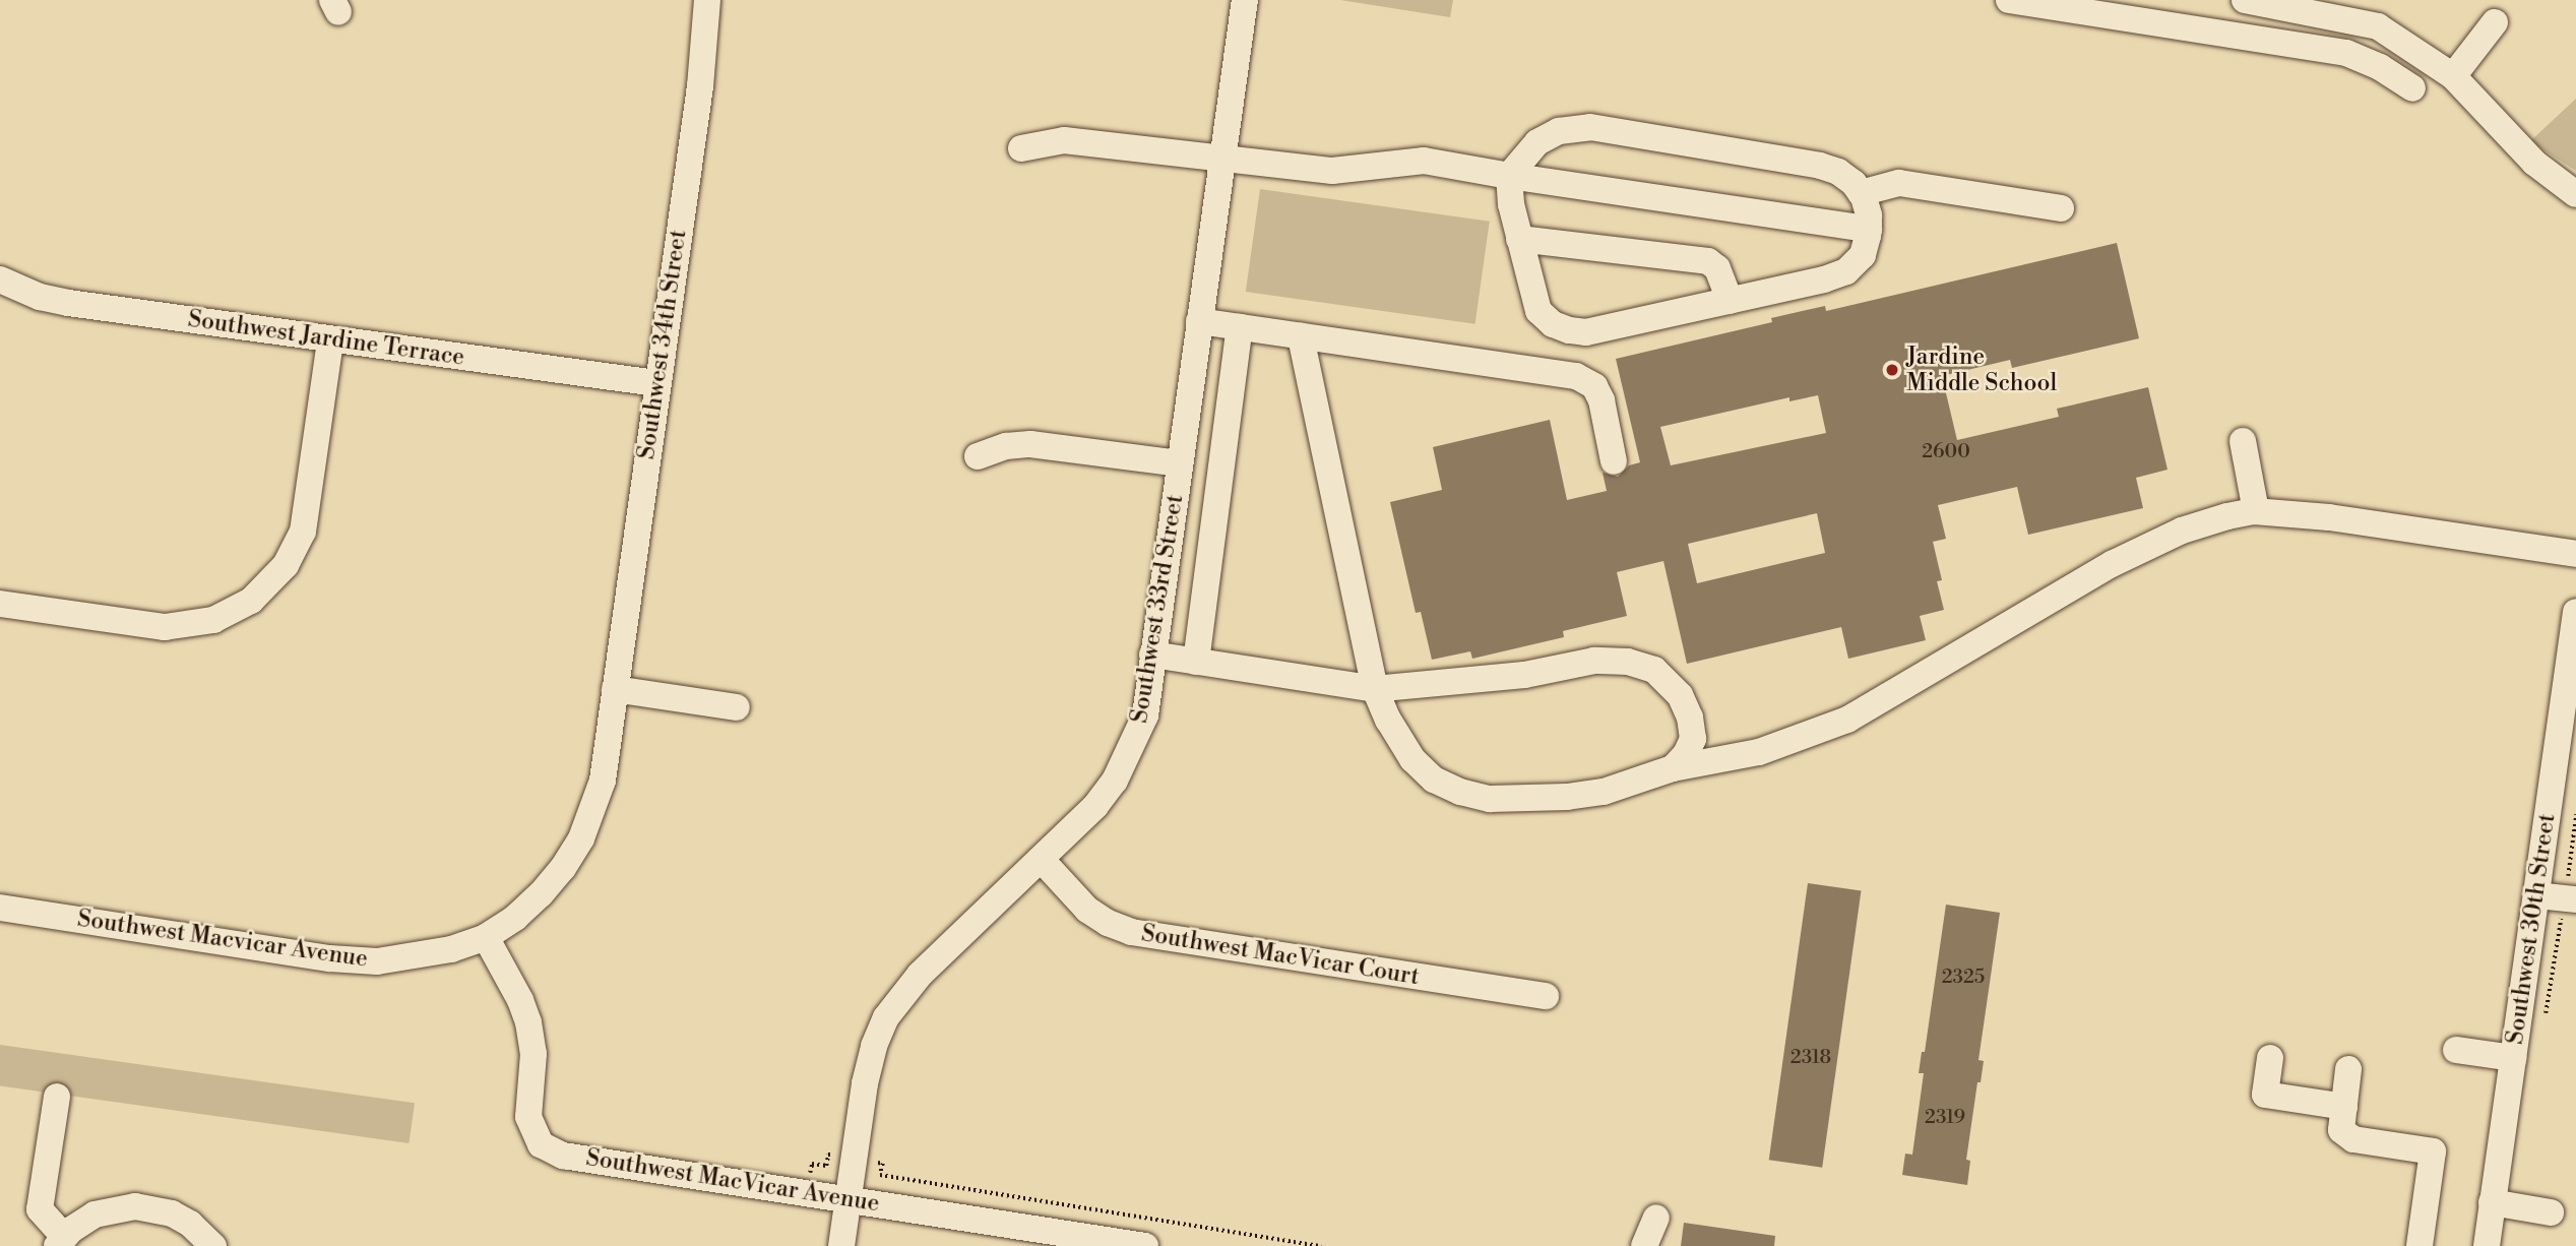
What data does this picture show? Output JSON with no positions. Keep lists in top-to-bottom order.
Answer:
{
  "streets": {
    "street": [
      "Southwest Jardine Terrace",
      "Southwest 34th Street",
      "Southwest 33rd Street",
      "Southwest 30th Street",
      "Southwest Macvicar Avenue",
      "Southwest MacVicar Court",
      "Southwest MacVicar Avenue"
    ]
  },
  "crossings": [
    ["Southwest Jardine Terrace", "Southwest 34th Street"],
    ["Southwest 34th Street", "Southwest Macvicar Avenue"],
    ["Southwest 34th Street", "Southwest MacVicar Avenue"],
    ["Southwest 33rd Street", "Southwest MacVicar Court"],
    ["Southwest 33rd Street", "Southwest MacVicar Avenue"],
    ["Southwest Macvicar Avenue", "Southwest MacVicar Avenue"]
  ],
  "places": ["Jardine Middle School"],
  "house_numbers": [
    "2600",
    "2325",
    "2318",
    "2319"
  ]
}
